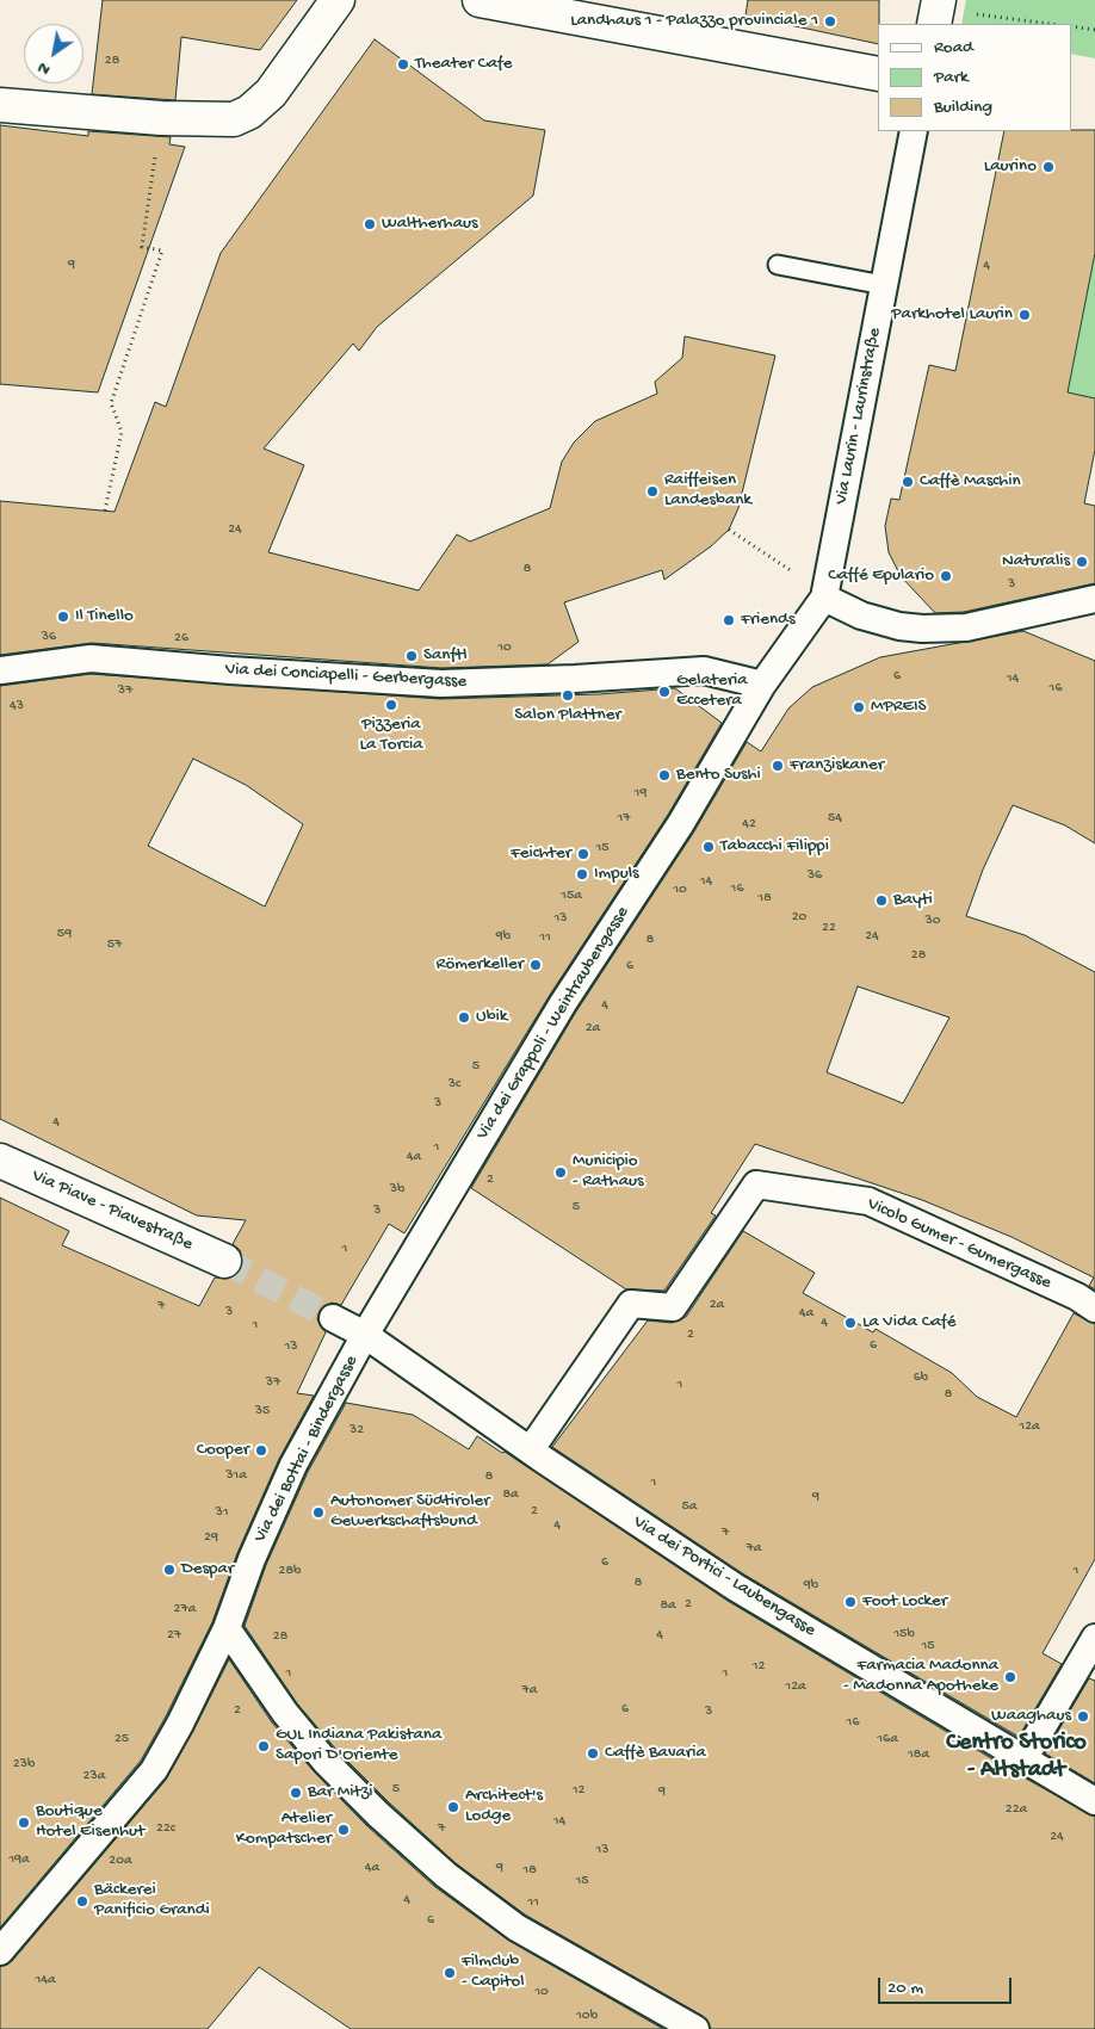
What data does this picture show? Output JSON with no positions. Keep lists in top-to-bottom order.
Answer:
{
  "streets": {
    "street": [
      "Via Laurin - Laurinstraße",
      "Via dei Conciapelli - Gerbergasse",
      "Via dei Grappoli - Weintraubengasse",
      "Via Piave - Piavestraße",
      "Vicolo Gumer - Gumergasse",
      "Via dei Bottai - Bindergasse",
      "Via dei Portici - Laubengasse"
    ]
  },
  "crossings": [
    ["Via Laurin - Laurinstraße", "Via dei Grappoli - Weintraubengasse"],
    ["Via dei Conciapelli - Gerbergasse", "Via dei Grappoli - Weintraubengasse"],
    ["Via dei Grappoli - Weintraubengasse", "Via dei Bottai - Bindergasse"],
    ["Via dei Grappoli - Weintraubengasse", "Via dei Portici - Laubengasse"],
    ["Vicolo Gumer - Gumergasse", "Via dei Portici - Laubengasse"],
    ["Via dei Bottai - Bindergasse", "Via dei Portici - Laubengasse"]
  ],
  "districts": ["Centro Storico - Altstadt"],
  "places": [
    "Landhaus 1 - Palazzo provinciale 1",
    "Theater Cafe",
    "Laurino",
    "Waltherhaus",
    "Parkhotel Laurin",
    "Caffè Maschin",
    "Raiffeisen Landesbank",
    "Naturalis",
    "Caffé Epulario",
    "Il Tinello",
    "Friends",
    "Sanftl",
    "Gelateria Eccetera",
    "Salon Plattner",
    "Pizzeria La Torcia",
    "MPREIS",
    "Franziskaner",
    "Bento Sushi",
    "Tabacchi Filippi",
    "Feichter",
    "Impuls",
    "Bayti",
    "Römerkeller",
    "Ubik",
    "Municipio - Rathaus",
    "La Vida Café",
    "Cooper",
    "Autonomer Südtiroler Gewerkschaftsbund",
    "Despar",
    "Foot Locker",
    "Farmacia Madonna - Madonna Apotheke",
    "Waaghaus",
    "GUL Indiana Pakistana Sapori D'Oriente",
    "Caffè Bavaria",
    "Bar Mitzi",
    "Architect's Lodge",
    "Boutique Hotel Eisenhut",
    "Atelier Kompatscher",
    "Bäckerei Panificio Grandi",
    "Filmclub - Capitol"
  ],
  "house_numbers": [
    "28",
    "9",
    "4",
    "24",
    "8",
    "3",
    "36",
    "26",
    "10",
    "6",
    "14",
    "16",
    "37",
    "43",
    "19",
    "17",
    "54",
    "42",
    "15",
    "36",
    "14",
    "16",
    "10",
    "15a",
    "18",
    "20",
    "13",
    "30",
    "22",
    "59",
    "9b",
    "24",
    "11",
    "8",
    "57",
    "28",
    "6",
    "4",
    "2a",
    "5",
    "3c",
    "3",
    "4",
    "1",
    "4a",
    "2",
    "3b",
    "5",
    "3",
    "1",
    "2a",
    "7",
    "3",
    "4a",
    "4",
    "1",
    "2",
    "6",
    "13",
    "6b",
    "37",
    "1",
    "8",
    "35",
    "12a",
    "32",
    "31a",
    "8",
    "1",
    "8a",
    "9",
    "5a",
    "2",
    "31",
    "4",
    "7",
    "29",
    "7a",
    "6",
    "28b",
    "1",
    "8",
    "9b",
    "2",
    "8a",
    "27a",
    "15b",
    "27",
    "4",
    "28",
    "15",
    "12",
    "1",
    "1",
    "12a",
    "7a",
    "6",
    "2",
    "3",
    "16",
    "25",
    "16a",
    "18a",
    "23b",
    "23a",
    "5",
    "12",
    "9",
    "22a",
    "14",
    "22c",
    "7",
    "24",
    "13",
    "19a",
    "20a",
    "4a",
    "9",
    "18",
    "15",
    "4",
    "11",
    "6",
    "14a",
    "10",
    "10b"
  ],
  "legend": ["Road", "Park", "Building"],
  "scale_bar": "20 m",
  "north": "bottom left"
}
